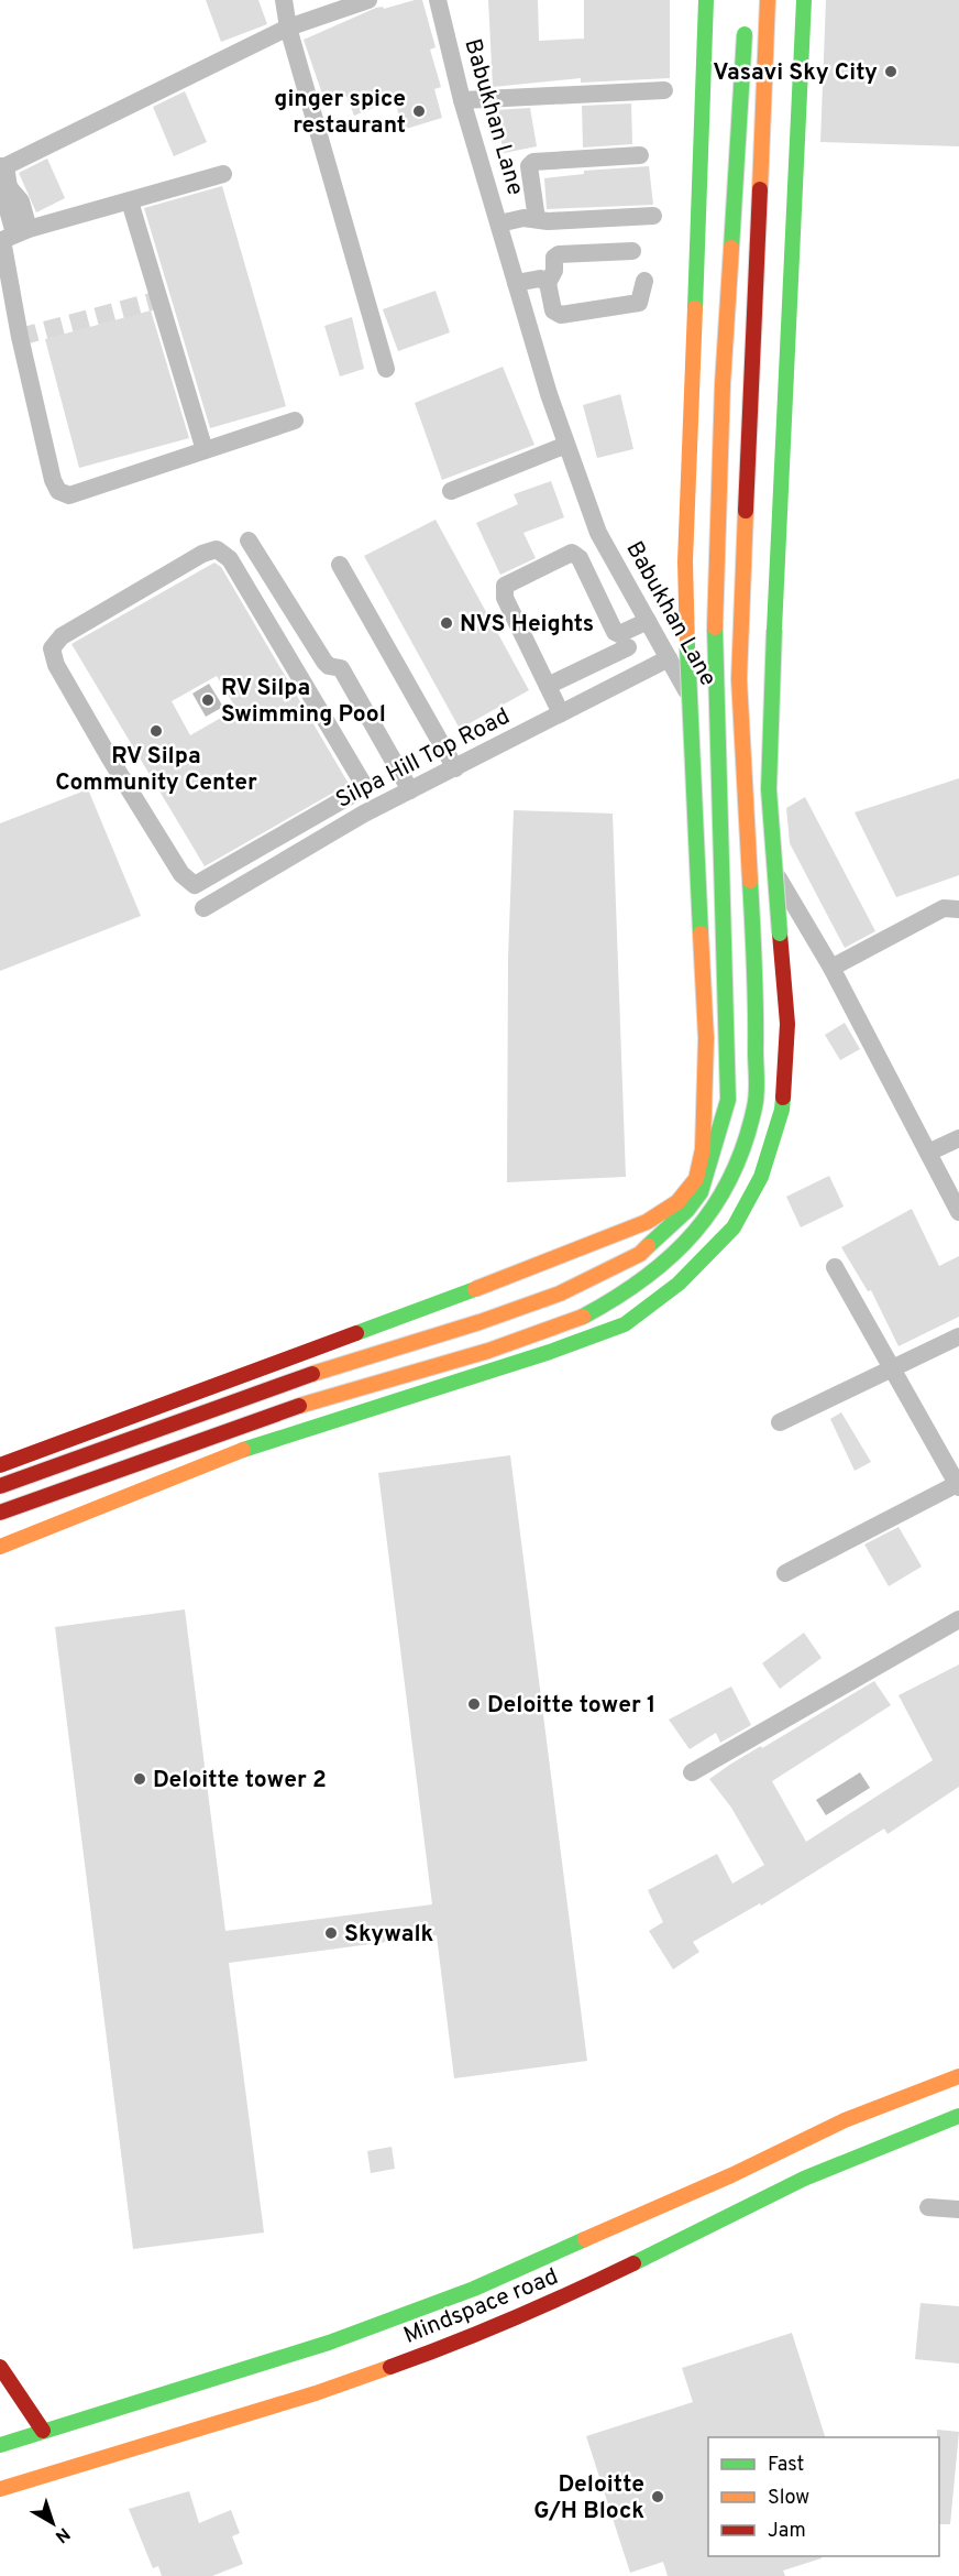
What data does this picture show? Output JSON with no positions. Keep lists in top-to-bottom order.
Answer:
{
  "streets": {
    "main road": ["Mindspace road"],
    "street": ["Babukhan Lane", "Silpa Hill Top Road"]
  },
  "crossings": [
    ["Babukhan Lane", "Silpa Hill Top Road"]
  ],
  "places": [
    "Vasavi Sky City",
    "ginger spice restaurant",
    "NVS Heights",
    "RV Silpa Swimming Pool",
    "RV Silpa Community Center",
    "Deloitte tower 1",
    "Deloitte tower 2",
    "Skywalk",
    "Deloitte G/H Block"
  ],
  "legend": ["Fast", "Slow", "Jam"],
  "north": "bottom right"
}
